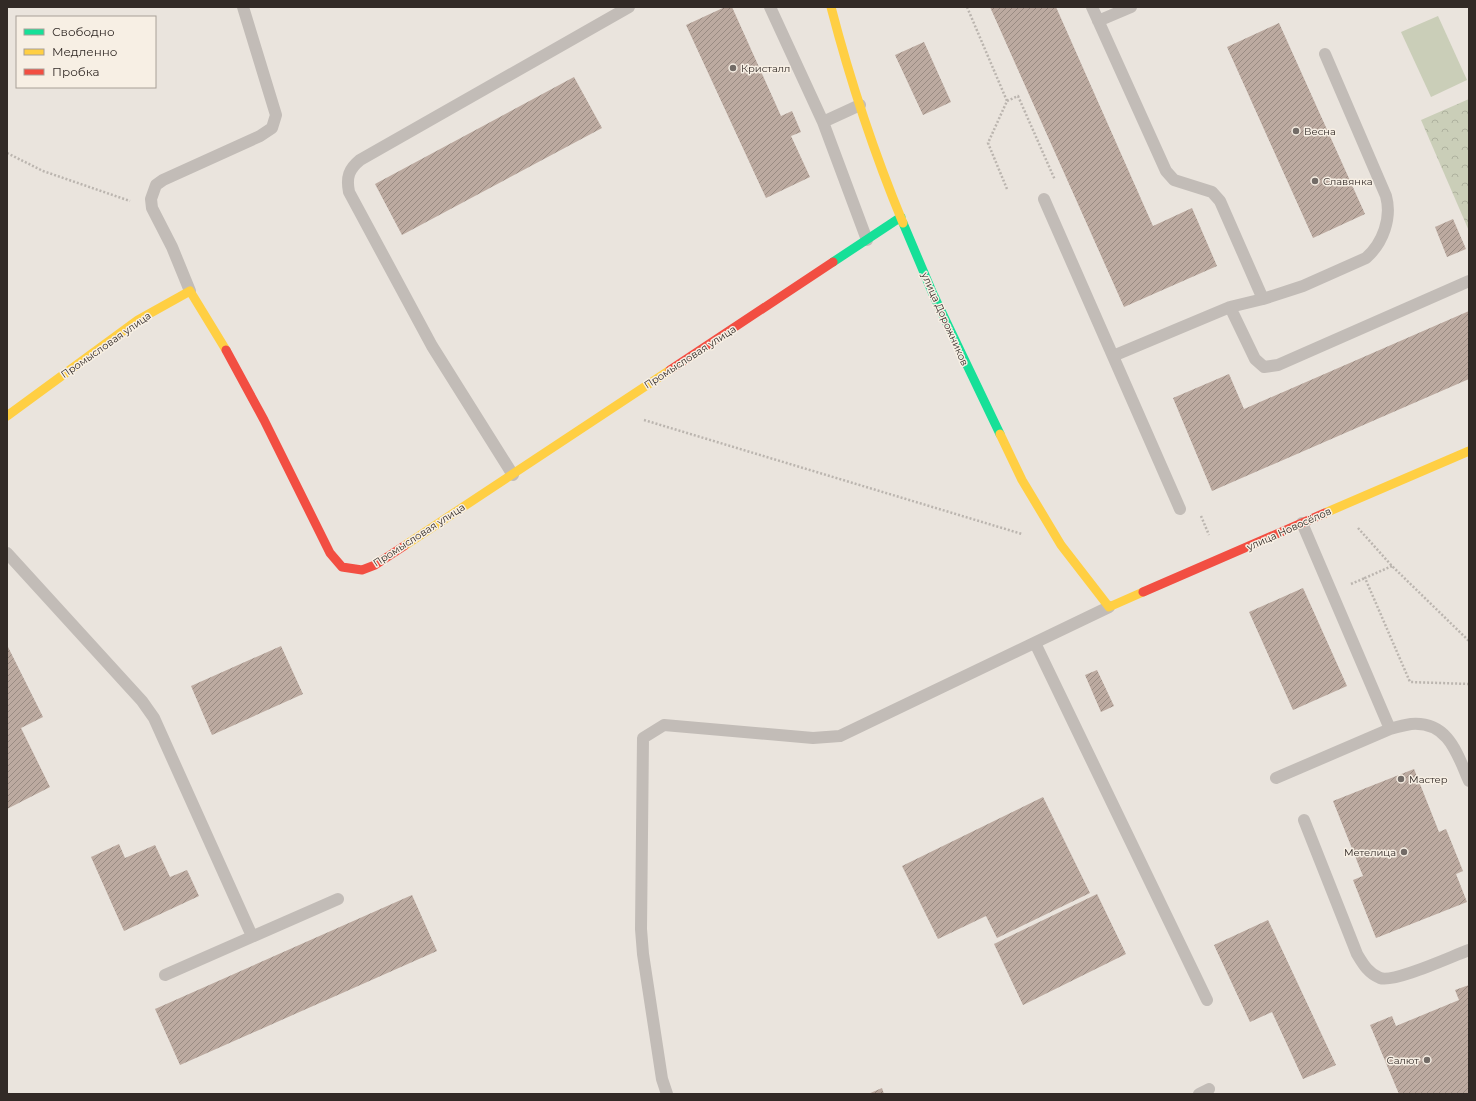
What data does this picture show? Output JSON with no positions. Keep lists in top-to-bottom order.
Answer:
{
  "streets": {
    "street": ["улица Дорожников", "Промысловая улица", "улица Новосёлов"]
  },
  "crossings": [
    ["улица Дорожников", "Промысловая улица"],
    ["улица Дорожников", "улица Новосёлов"]
  ],
  "places": [
    "Кристалл",
    "Весна",
    "Славянка",
    "Мастер",
    "Метелица",
    "Салют"
  ],
  "legend": ["Свободно", "Медленно", "Пробка"]
}
